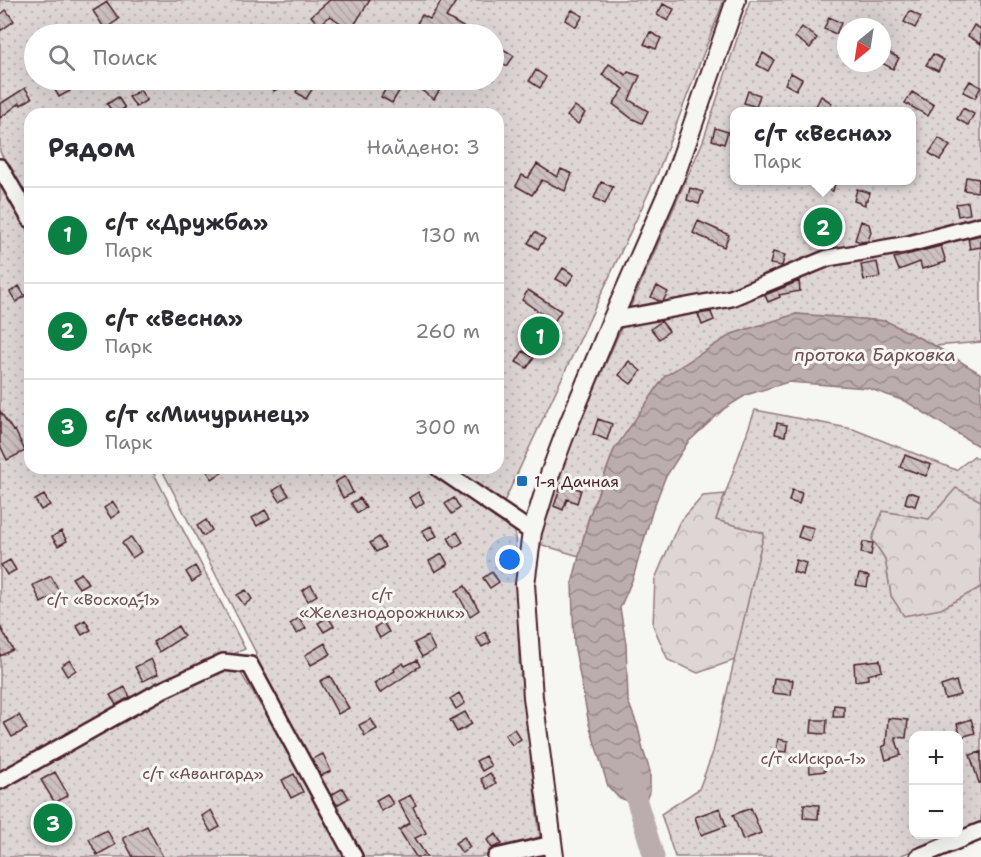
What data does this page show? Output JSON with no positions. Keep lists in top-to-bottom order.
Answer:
{
  "water": ["протока Барковка"],
  "parks": [
    "с/т «Железнодорожник»",
    "с/т «Восход-1»",
    "с/т «Искра-1»",
    "с/т «Авангард»"
  ],
  "places": {
    "transit": ["1-я Дачная"]
  },
  "north": "bottom left",
  "page": {
    "search": "Поиск",
    "popup": ["с/т «Весна»", "Парк"],
    "heading": ["Рядом", "Найдено: 3"],
    "list": [
      {
        "mark": "1",
        "name": "с/т «Дружба»",
        "note": "Парк",
        "value": "130 m"
      },
      {
        "mark": "2",
        "name": "с/т «Весна»",
        "note": "Парк",
        "value": "260 m"
      },
      {
        "mark": "3",
        "name": "с/т «Мичуринец»",
        "note": "Парк",
        "value": "300 m"
      }
    ],
    "pins": ["2", "1", "3"],
    "map_buttons": ["+", "−"]
  }
}
